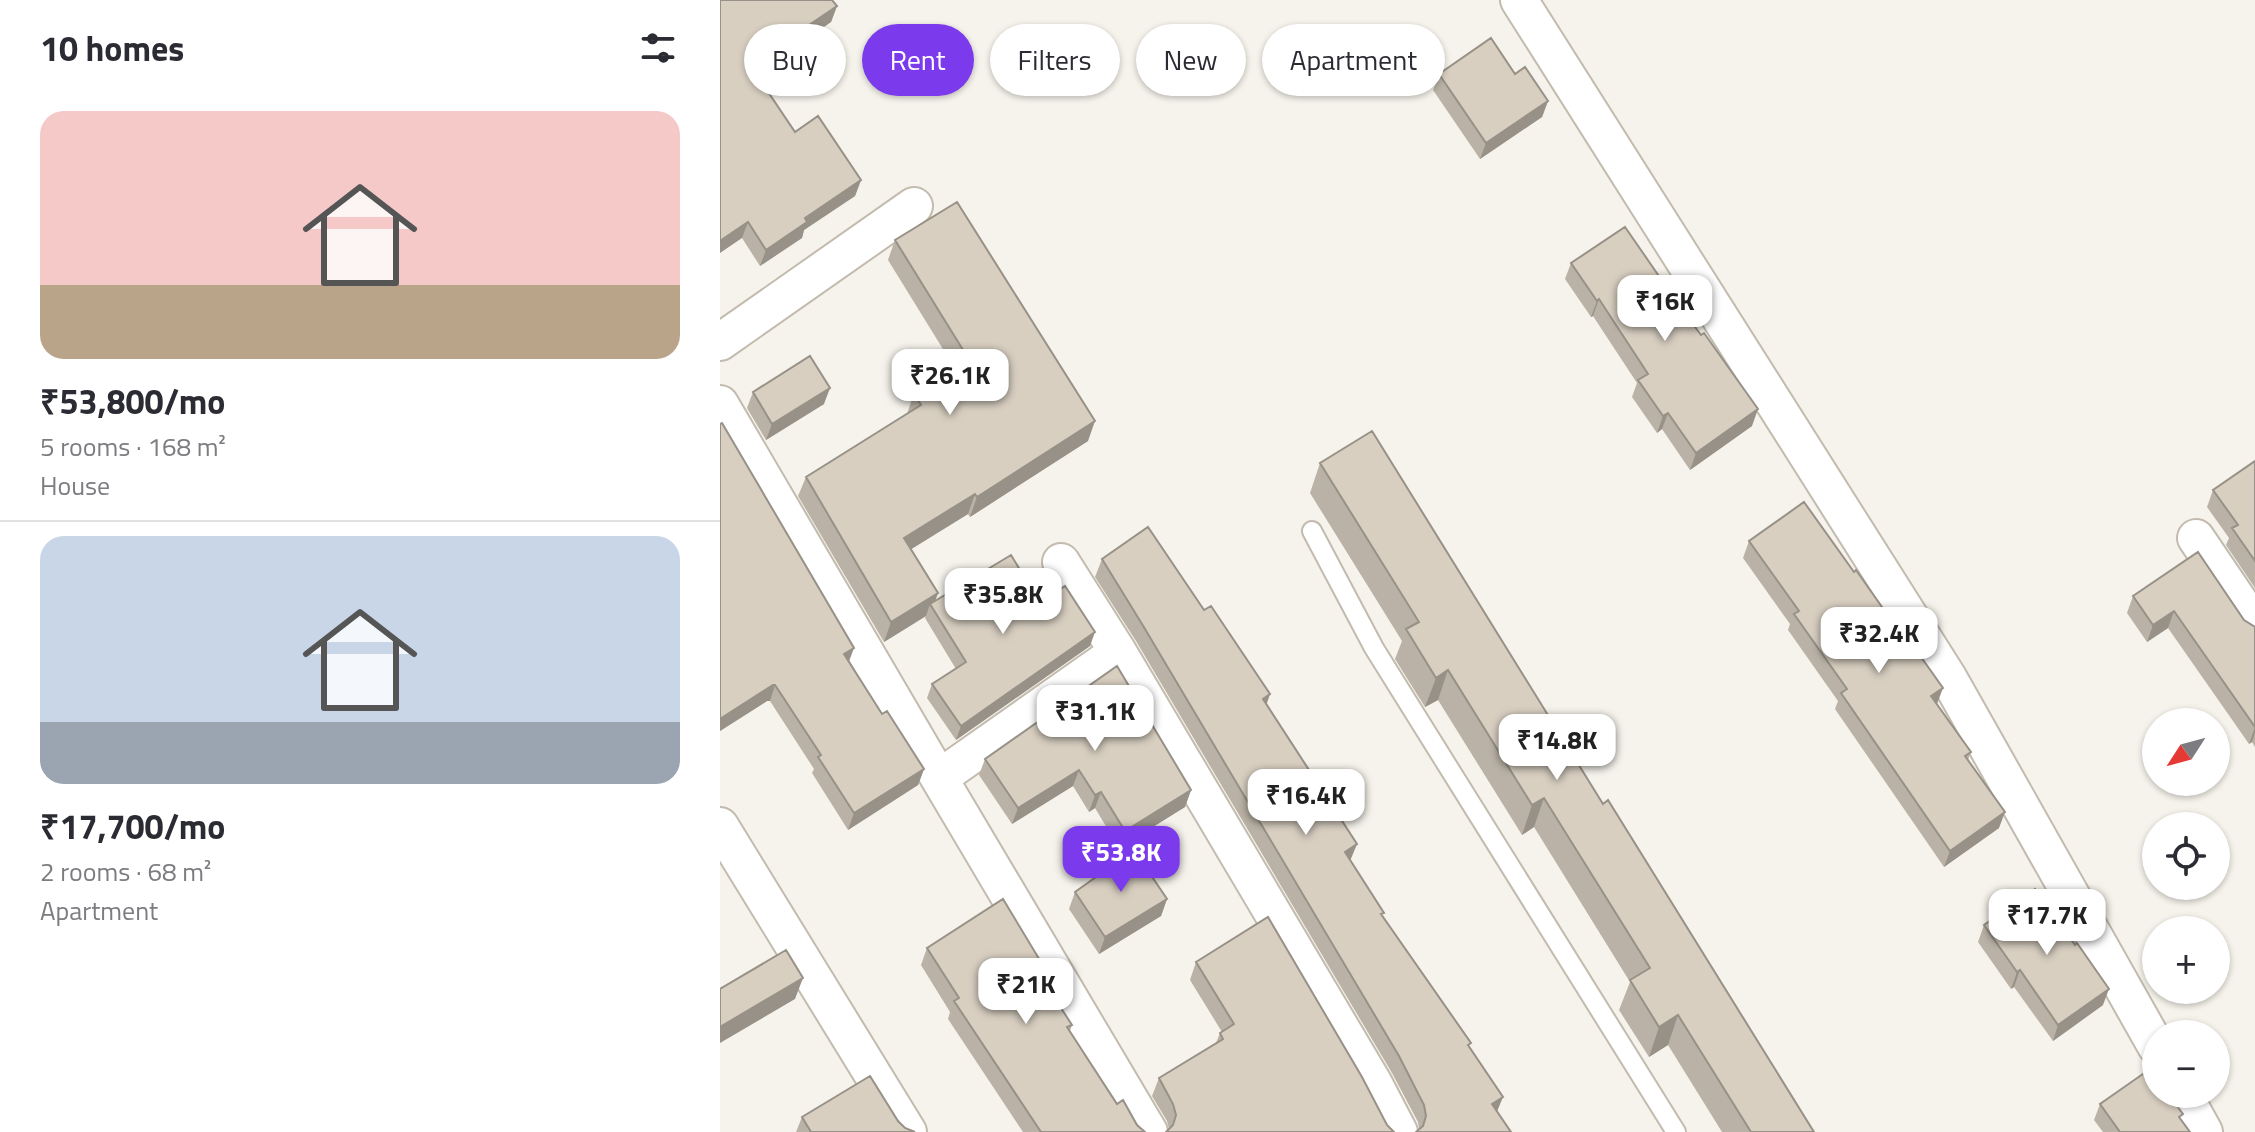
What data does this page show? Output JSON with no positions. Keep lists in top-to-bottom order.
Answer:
{
  "north": "bottom left",
  "page": {
    "heading": "10 homes",
    "chip": [
      "Buy",
      "Rent",
      "Filters",
      "New",
      "Apartment"
    ],
    "list": [
      {
        "name": "₹53,800/mo",
        "note": "5 rooms · 168 m² · House"
      },
      {
        "name": "₹17,700/mo",
        "note": "2 rooms · 68 m² · Apartment"
      }
    ],
    "price": [
      "₹16K",
      "₹26.1K",
      "₹35.8K",
      "₹32.4K",
      "₹31.1K",
      "₹14.8K",
      "₹16.4K",
      "₹53.8K",
      "₹17.7K",
      "₹21K"
    ],
    "map_buttons": ["+", "−"]
  }
}
